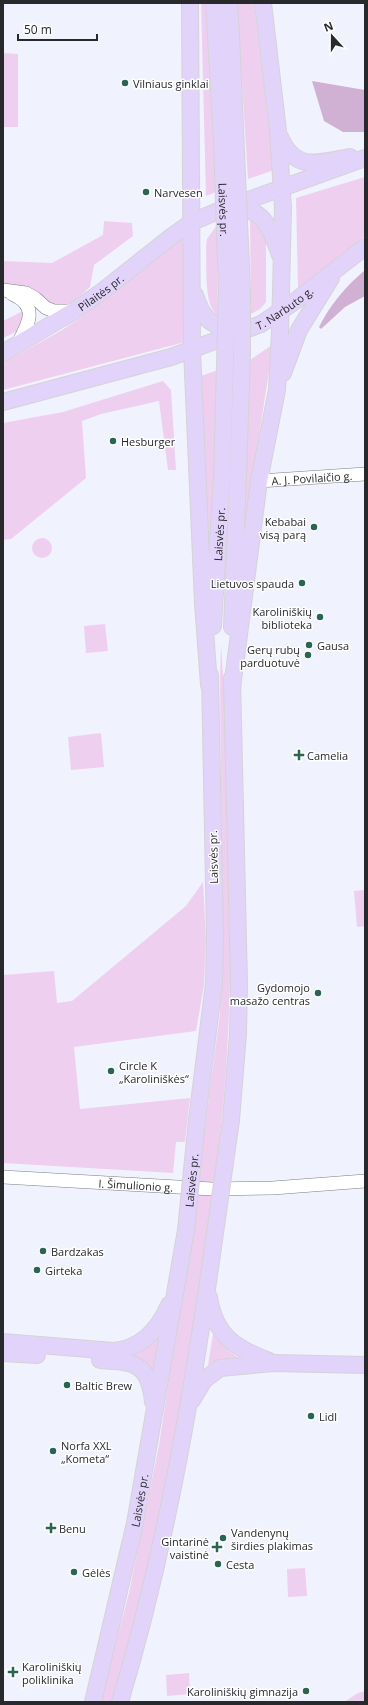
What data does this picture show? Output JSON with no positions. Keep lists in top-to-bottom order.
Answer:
{
  "streets": {
    "main road": ["Laisvės pr.", "Pilaitės pr.", "T. Narbuto g."],
    "street": ["A. J. Povilaičio g.", "I. Šimulionio g."]
  },
  "crossings": [
    ["Laisvės pr.", "Pilaitės pr."],
    ["Laisvės pr.", "T. Narbuto g."],
    ["Laisvės pr.", "A. J. Povilaičio g."],
    ["Pilaitės pr.", "T. Narbuto g."]
  ],
  "places": {
    "other": [
      "Vilniaus ginklai",
      "Narvesen",
      "Hesburger",
      "Kebabai visą parą",
      "Lietuvos spauda",
      "Karoliniškių biblioteka",
      "Gausa",
      "Gerų rubų parduotuvė",
      "Gydomojo masažo centras",
      "Circle K „Karoliniškės“",
      "Bardzakas",
      "Girteka",
      "Baltic Brew",
      "Lidl",
      "Norfa XXL „Kometa“",
      "Vandenynų širdies plakimas",
      "Cesta",
      "Gėlės",
      "Karoliniškių gimnazija"
    ],
    "health": [
      "Camelia",
      "Benu",
      "Gintarinė vaistinė",
      "Karoliniškių poliklinika"
    ]
  },
  "scale_bar": "50 m",
  "north": "top"
}
